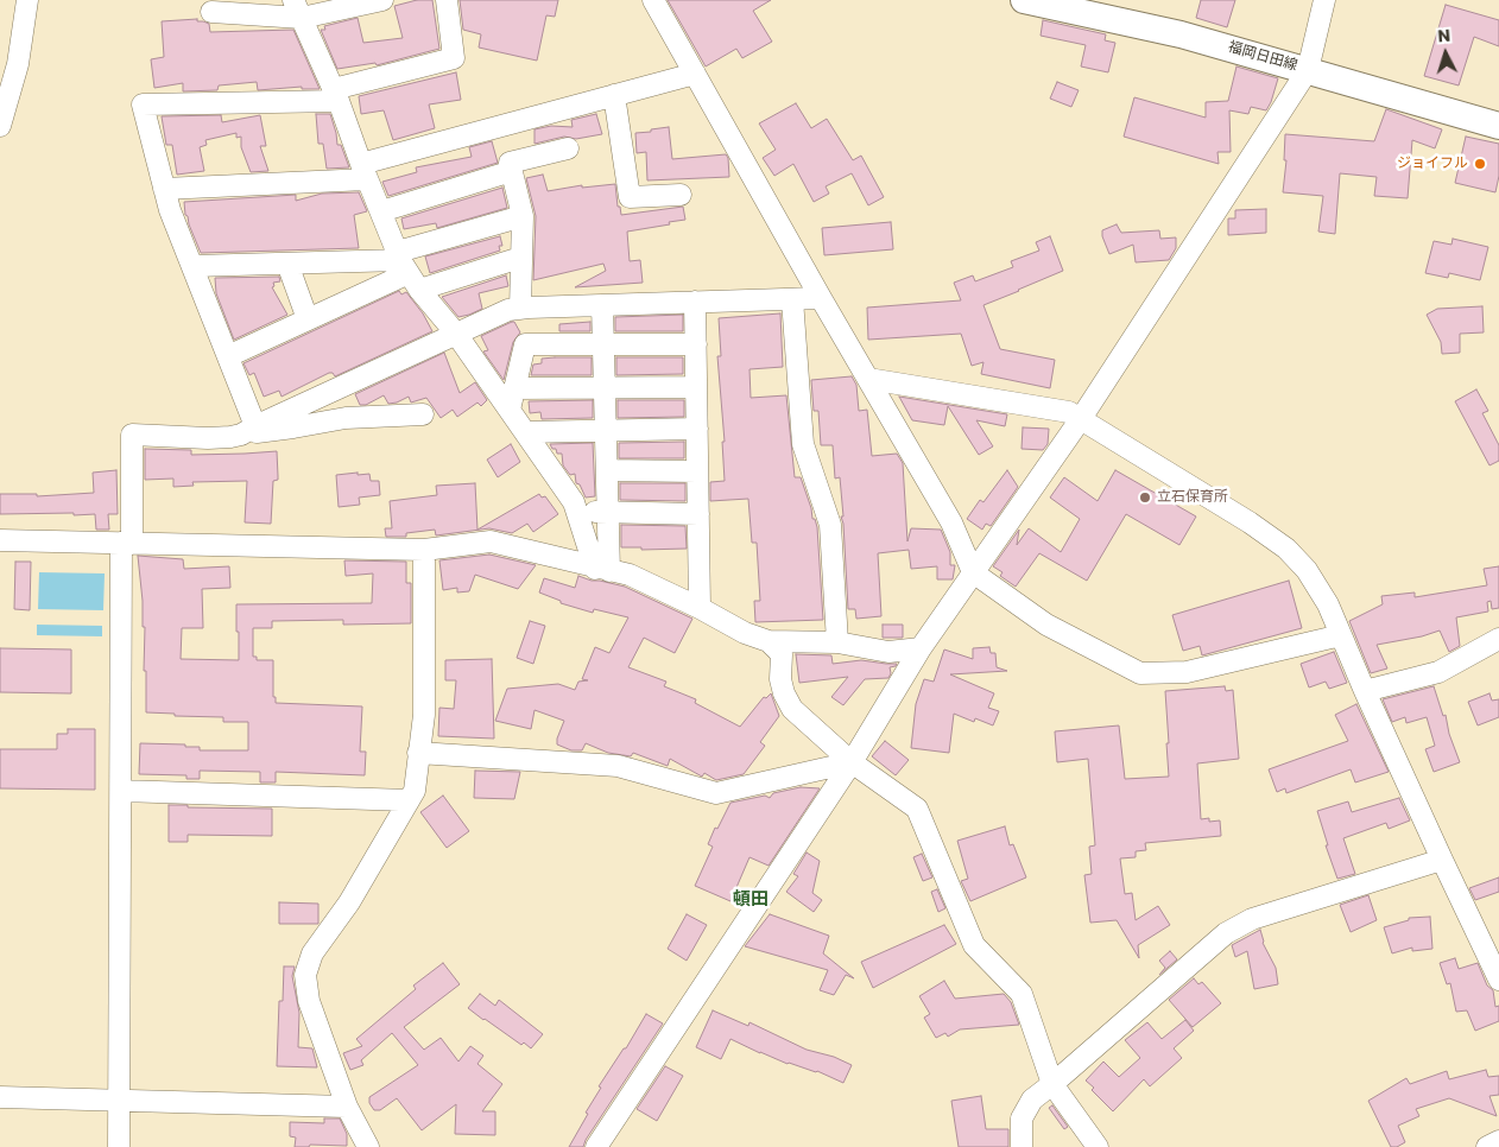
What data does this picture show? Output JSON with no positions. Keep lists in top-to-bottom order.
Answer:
{
  "streets": {
    "main road": ["福岡日田線"]
  },
  "districts": ["頓田"],
  "places": ["ジョイフル", "立石保育所"],
  "north": "top"
}
